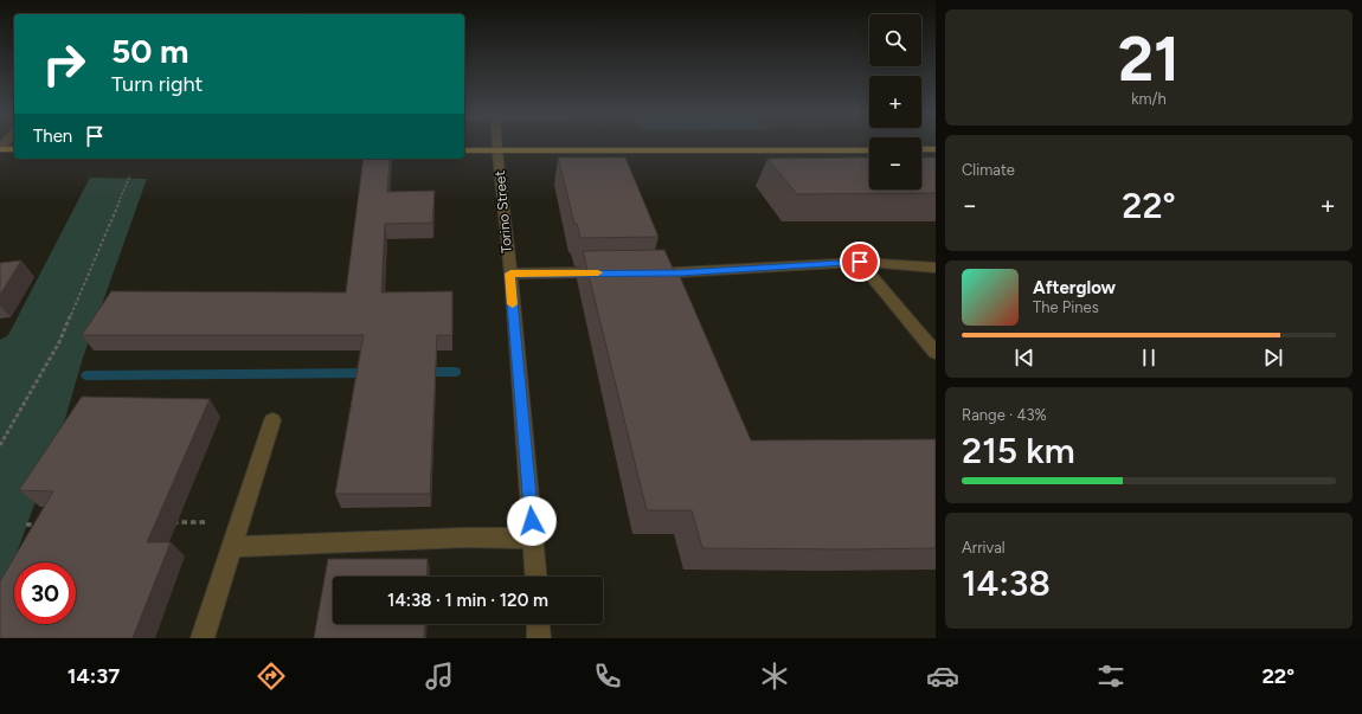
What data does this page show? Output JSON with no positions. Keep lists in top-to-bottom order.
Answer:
{
  "streets": {
    "street": ["Torino Street"]
  },
  "page": {
    "tile": [
      ["21", "km/h"],
      "Climate",
      ["Range · 43%", "215 km"],
      ["Arrival", "14:38"]
    ],
    "map_buttons": ["+", "−"],
    "turn": ["50 m", "Turn right"],
    "then": "Then",
    "heat": ["−", "22°", "+"],
    "song": ["Afterglow", "The Pines"],
    "limit": "30",
    "trip": "14:38 · 1 min · 120 m",
    "tabs": ["14:37", "22°"]
  }
}
